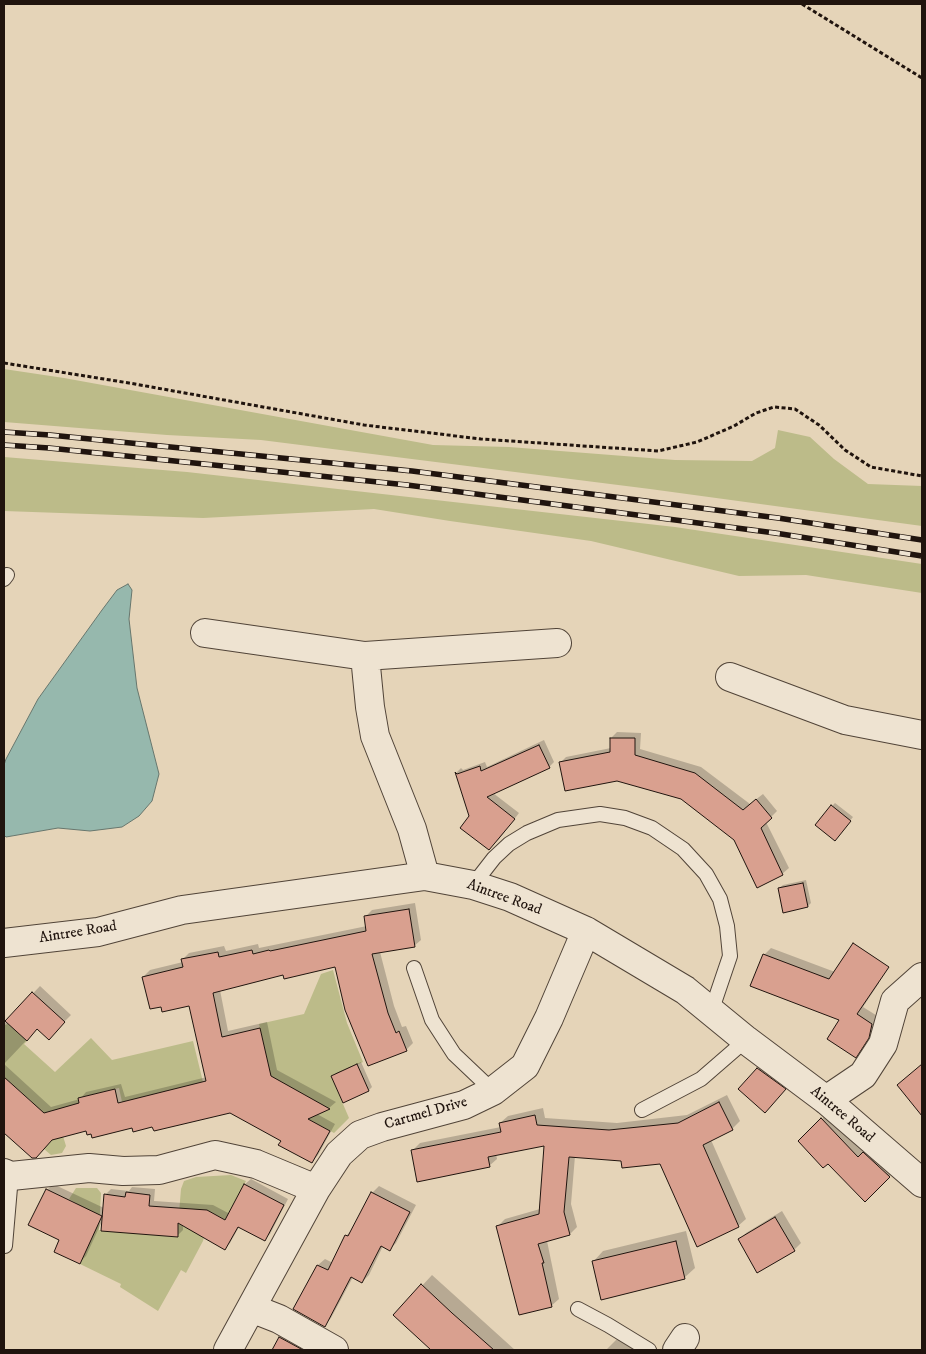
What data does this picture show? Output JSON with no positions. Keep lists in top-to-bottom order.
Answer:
{
  "streets": {
    "street": ["Aintree Road", "Cartmel Drive"]
  },
  "crossings": [
    ["Aintree Road", "Cartmel Drive"]
  ]
}
